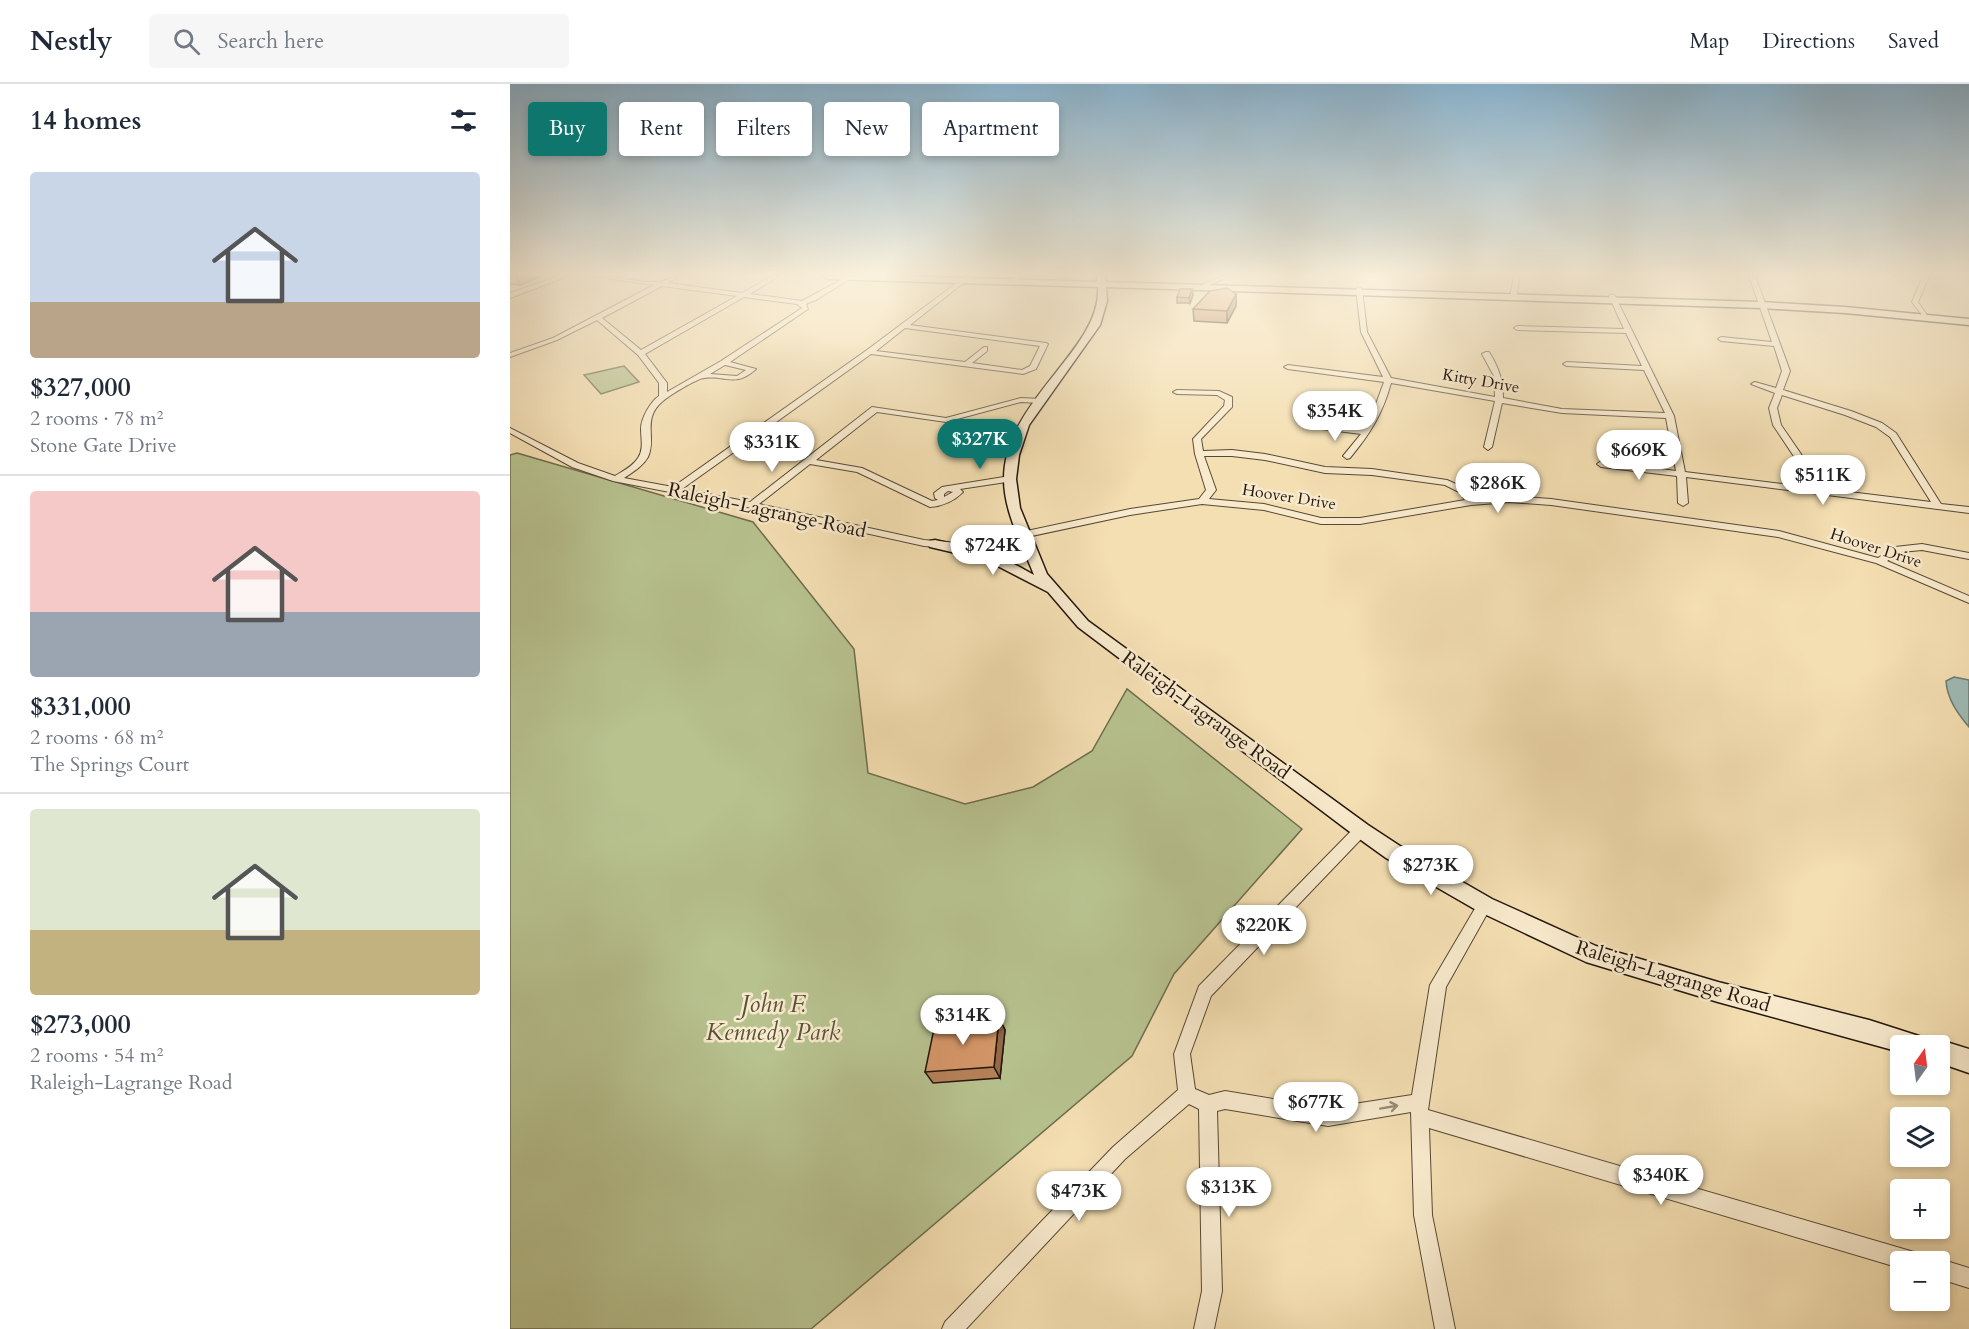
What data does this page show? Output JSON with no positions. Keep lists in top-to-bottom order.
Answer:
{
  "streets": {
    "main road": ["Raleigh-Lagrange Road"],
    "street": ["Kitty Drive", "Hoover Drive"]
  },
  "crossings": [
    ["Hoover Drive", "Raleigh-Lagrange Road"]
  ],
  "parks": ["John F. Kennedy Park"],
  "north": "top",
  "page": {
    "header": "Nestly",
    "search": "Search here",
    "nav": ["Map", "Directions", "Saved"],
    "heading": "14 homes",
    "chip": [
      "Buy",
      "Rent",
      "Filters",
      "New",
      "Apartment"
    ],
    "list": [
      {
        "name": "$327,000",
        "note": "2 rooms · 78 m² · Stone Gate Drive"
      },
      {
        "name": "$331,000",
        "note": "2 rooms · 68 m² · The Springs Court"
      },
      {
        "name": "$273,000",
        "note": "2 rooms · 54 m² · Raleigh-Lagrange Road"
      }
    ],
    "price": [
      "$354K",
      "$327K",
      "$331K",
      "$669K",
      "$511K",
      "$286K",
      "$724K",
      "$273K",
      "$220K",
      "$314K",
      "$677K",
      "$340K",
      "$313K",
      "$473K"
    ],
    "map_buttons": ["+", "−"]
  }
}
